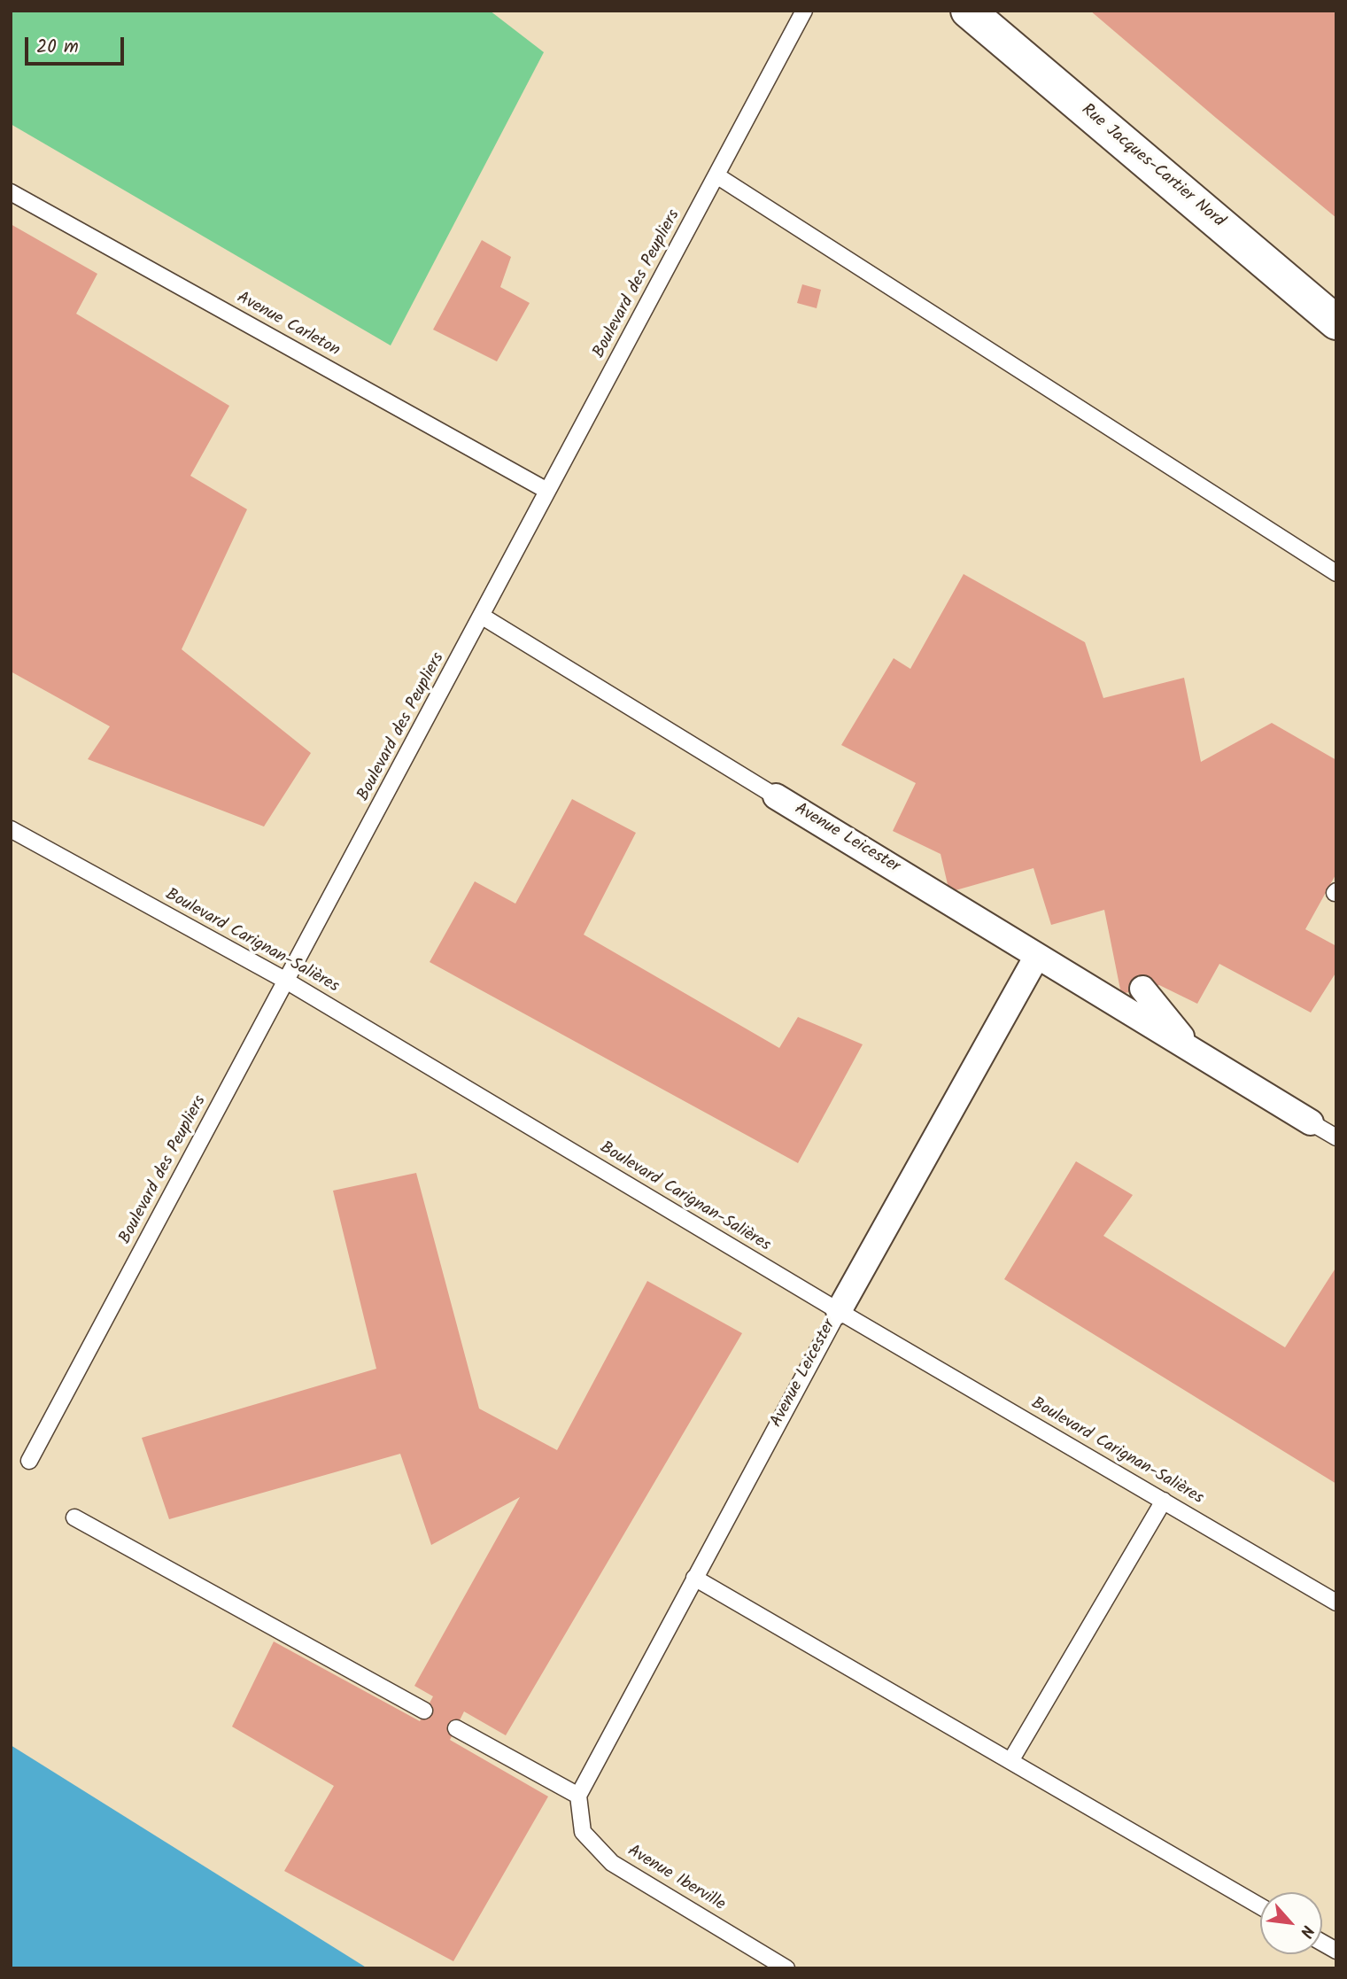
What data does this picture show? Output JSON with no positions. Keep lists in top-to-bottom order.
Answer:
{
  "streets": {
    "street": ["Rue Jacques-Cartier Nord", "Avenue Leicester"],
    "lane": [
      "Boulevard des Peupliers",
      "Avenue Carleton",
      "Boulevard Carignan-Salières",
      "Avenue Iberville"
    ]
  },
  "crossings": [
    ["Boulevard des Peupliers", "Avenue Carleton"],
    ["Boulevard des Peupliers", "Boulevard Carignan-Salières"],
    ["Avenue Leicester", "Boulevard Carignan-Salières"],
    ["Avenue Leicester", "Avenue Iberville"]
  ],
  "scale_bar": "20 m",
  "north": "bottom right"
}
